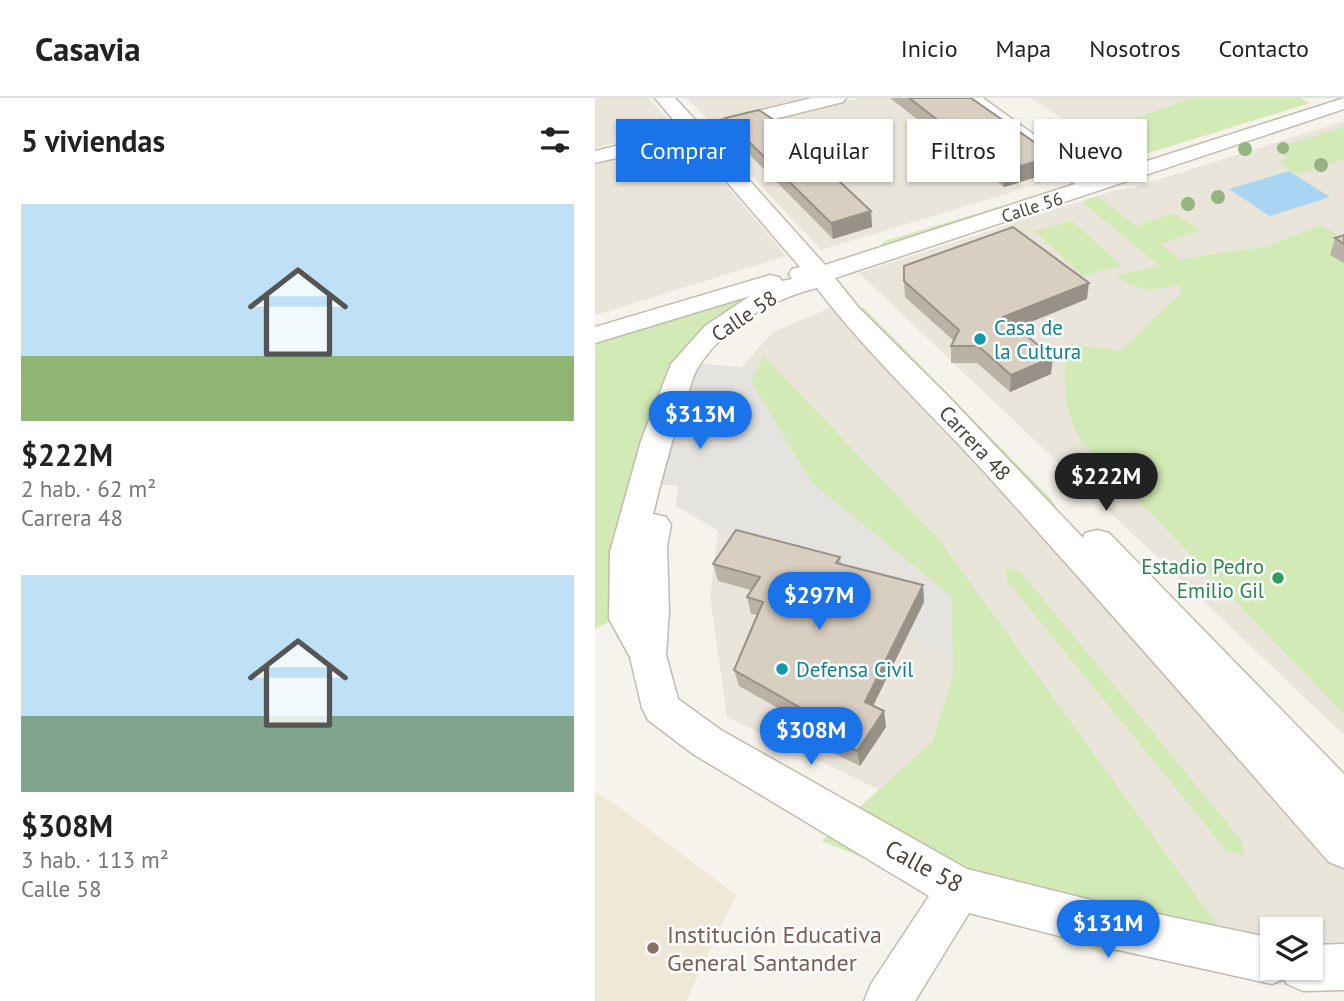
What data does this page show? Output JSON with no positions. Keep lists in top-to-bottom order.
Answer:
{
  "streets": {
    "street": ["Calle 56", "Calle 58", "Carrera 48"]
  },
  "crossings": [
    ["Calle 56", "Calle 58"],
    ["Calle 56", "Carrera 48"],
    ["Calle 58", "Carrera 48"]
  ],
  "places": [
    "Casa de la Cultura",
    "Estadio Pedro Emilio Gil",
    "Defensa Civil",
    "Institución Educativa General Santander"
  ],
  "page": {
    "header": "Casavia",
    "nav": [
      "Inicio",
      "Mapa",
      "Nosotros",
      "Contacto"
    ],
    "heading": "5 viviendas",
    "chip": [
      "Comprar",
      "Alquilar",
      "Filtros",
      "Nuevo"
    ],
    "list": [
      {
        "name": "$222M",
        "note": "2 hab. · 62 m² · Carrera 48"
      },
      {
        "name": "$308M",
        "note": "3 hab. · 113 m² · Calle 58"
      }
    ],
    "price": [
      "$313M",
      "$222M",
      "$297M",
      "$308M",
      "$131M"
    ]
  }
}
